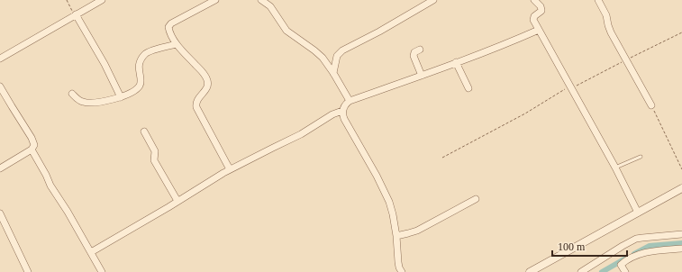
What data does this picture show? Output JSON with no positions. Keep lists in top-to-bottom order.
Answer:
{
  "scale_bar": "100 m"
}
